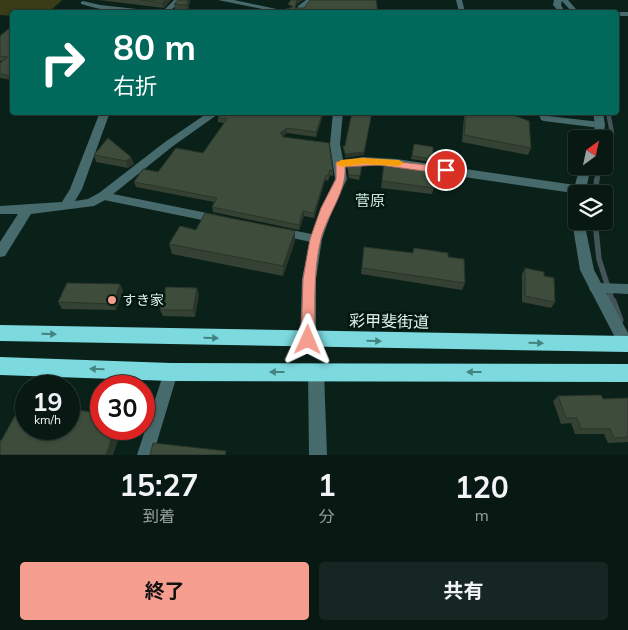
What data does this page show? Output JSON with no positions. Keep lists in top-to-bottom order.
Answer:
{
  "streets": {
    "highway": ["彩甲斐街道"]
  },
  "districts": ["菅原"],
  "places": ["すき家"],
  "north": "top right",
  "page": {
    "turn": ["80 m", "右折"],
    "speed": "19 km/h",
    "limit": "30",
    "eta": [
      "15:27",
      "到着",
      "1",
      "分",
      "120",
      "m"
    ],
    "buttons": ["終了", "共有"]
  }
}
